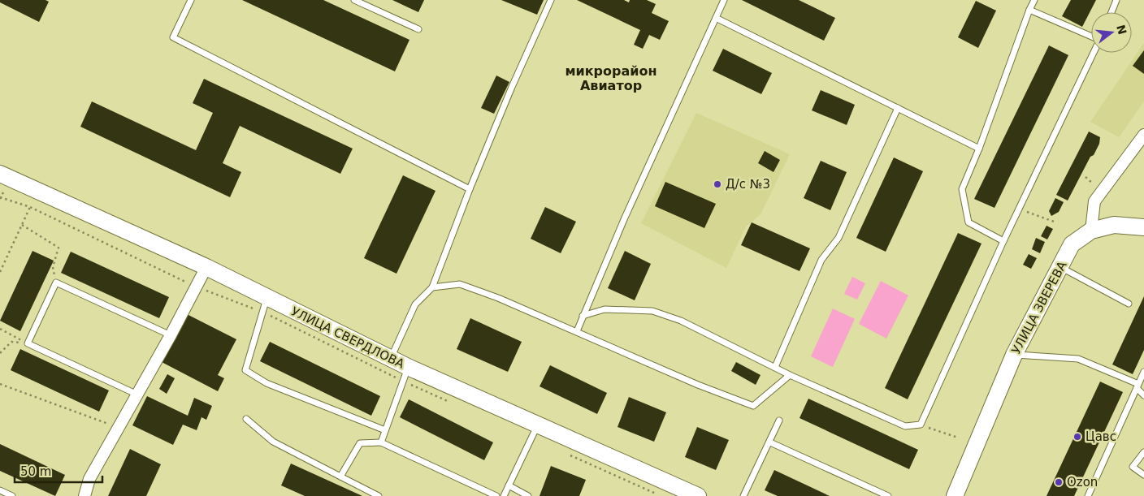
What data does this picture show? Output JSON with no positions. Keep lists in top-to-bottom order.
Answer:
{
  "streets": {
    "main road": ["УЛИЦА ЗВЕРЕВА", "УЛИЦА СВЕРДЛОВА"]
  },
  "districts": ["микрорайон Авиатор"],
  "places": ["Д/с №3", "Цавс", "Ozon"],
  "scale_bar": "50 m",
  "north": "right"
}
